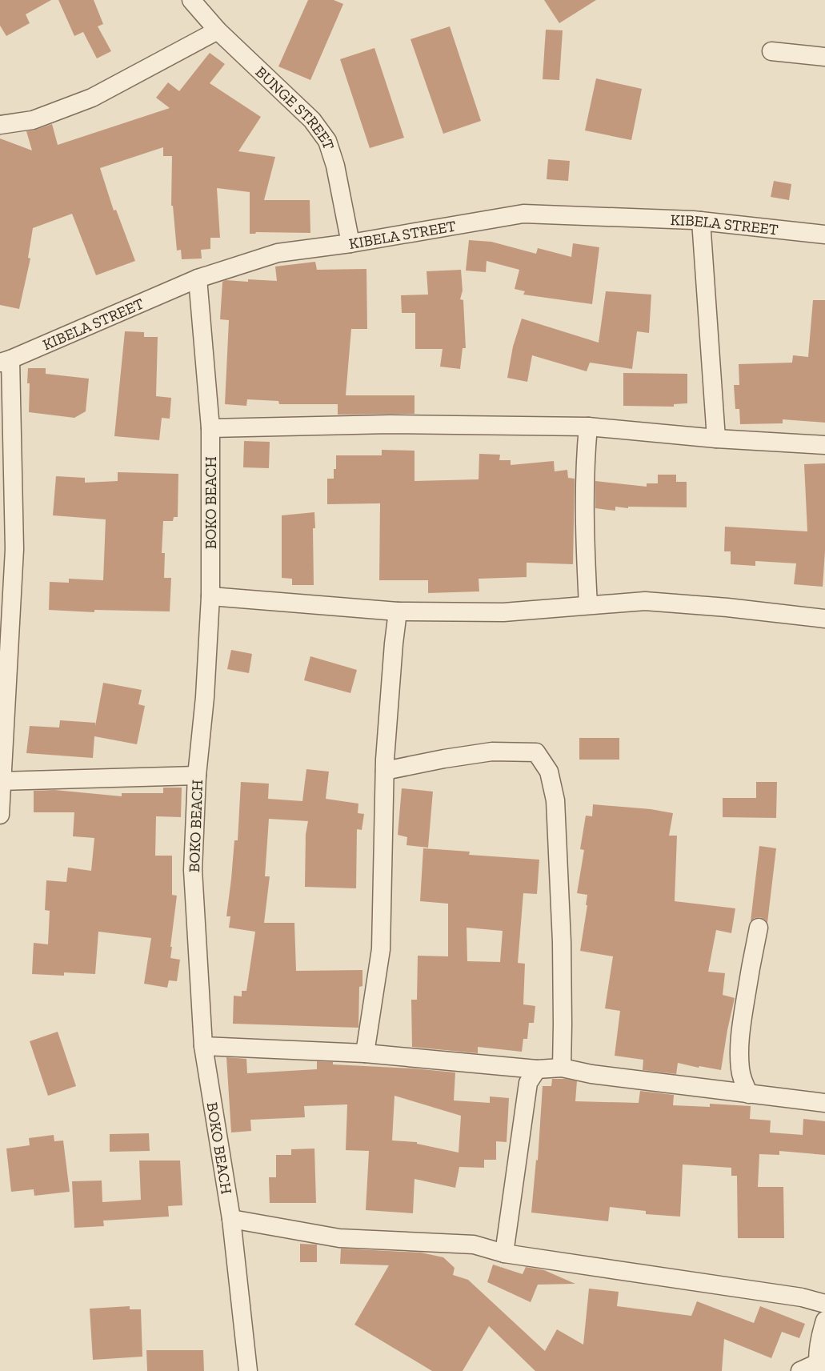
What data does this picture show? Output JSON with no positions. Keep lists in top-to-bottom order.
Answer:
{
  "streets": {
    "street": ["BUNGE STREET", "KIBELA STREET", "BOKO BEACH"]
  },
  "crossings": [
    ["BUNGE STREET", "KIBELA STREET"],
    ["KIBELA STREET", "BOKO BEACH"]
  ]
}
